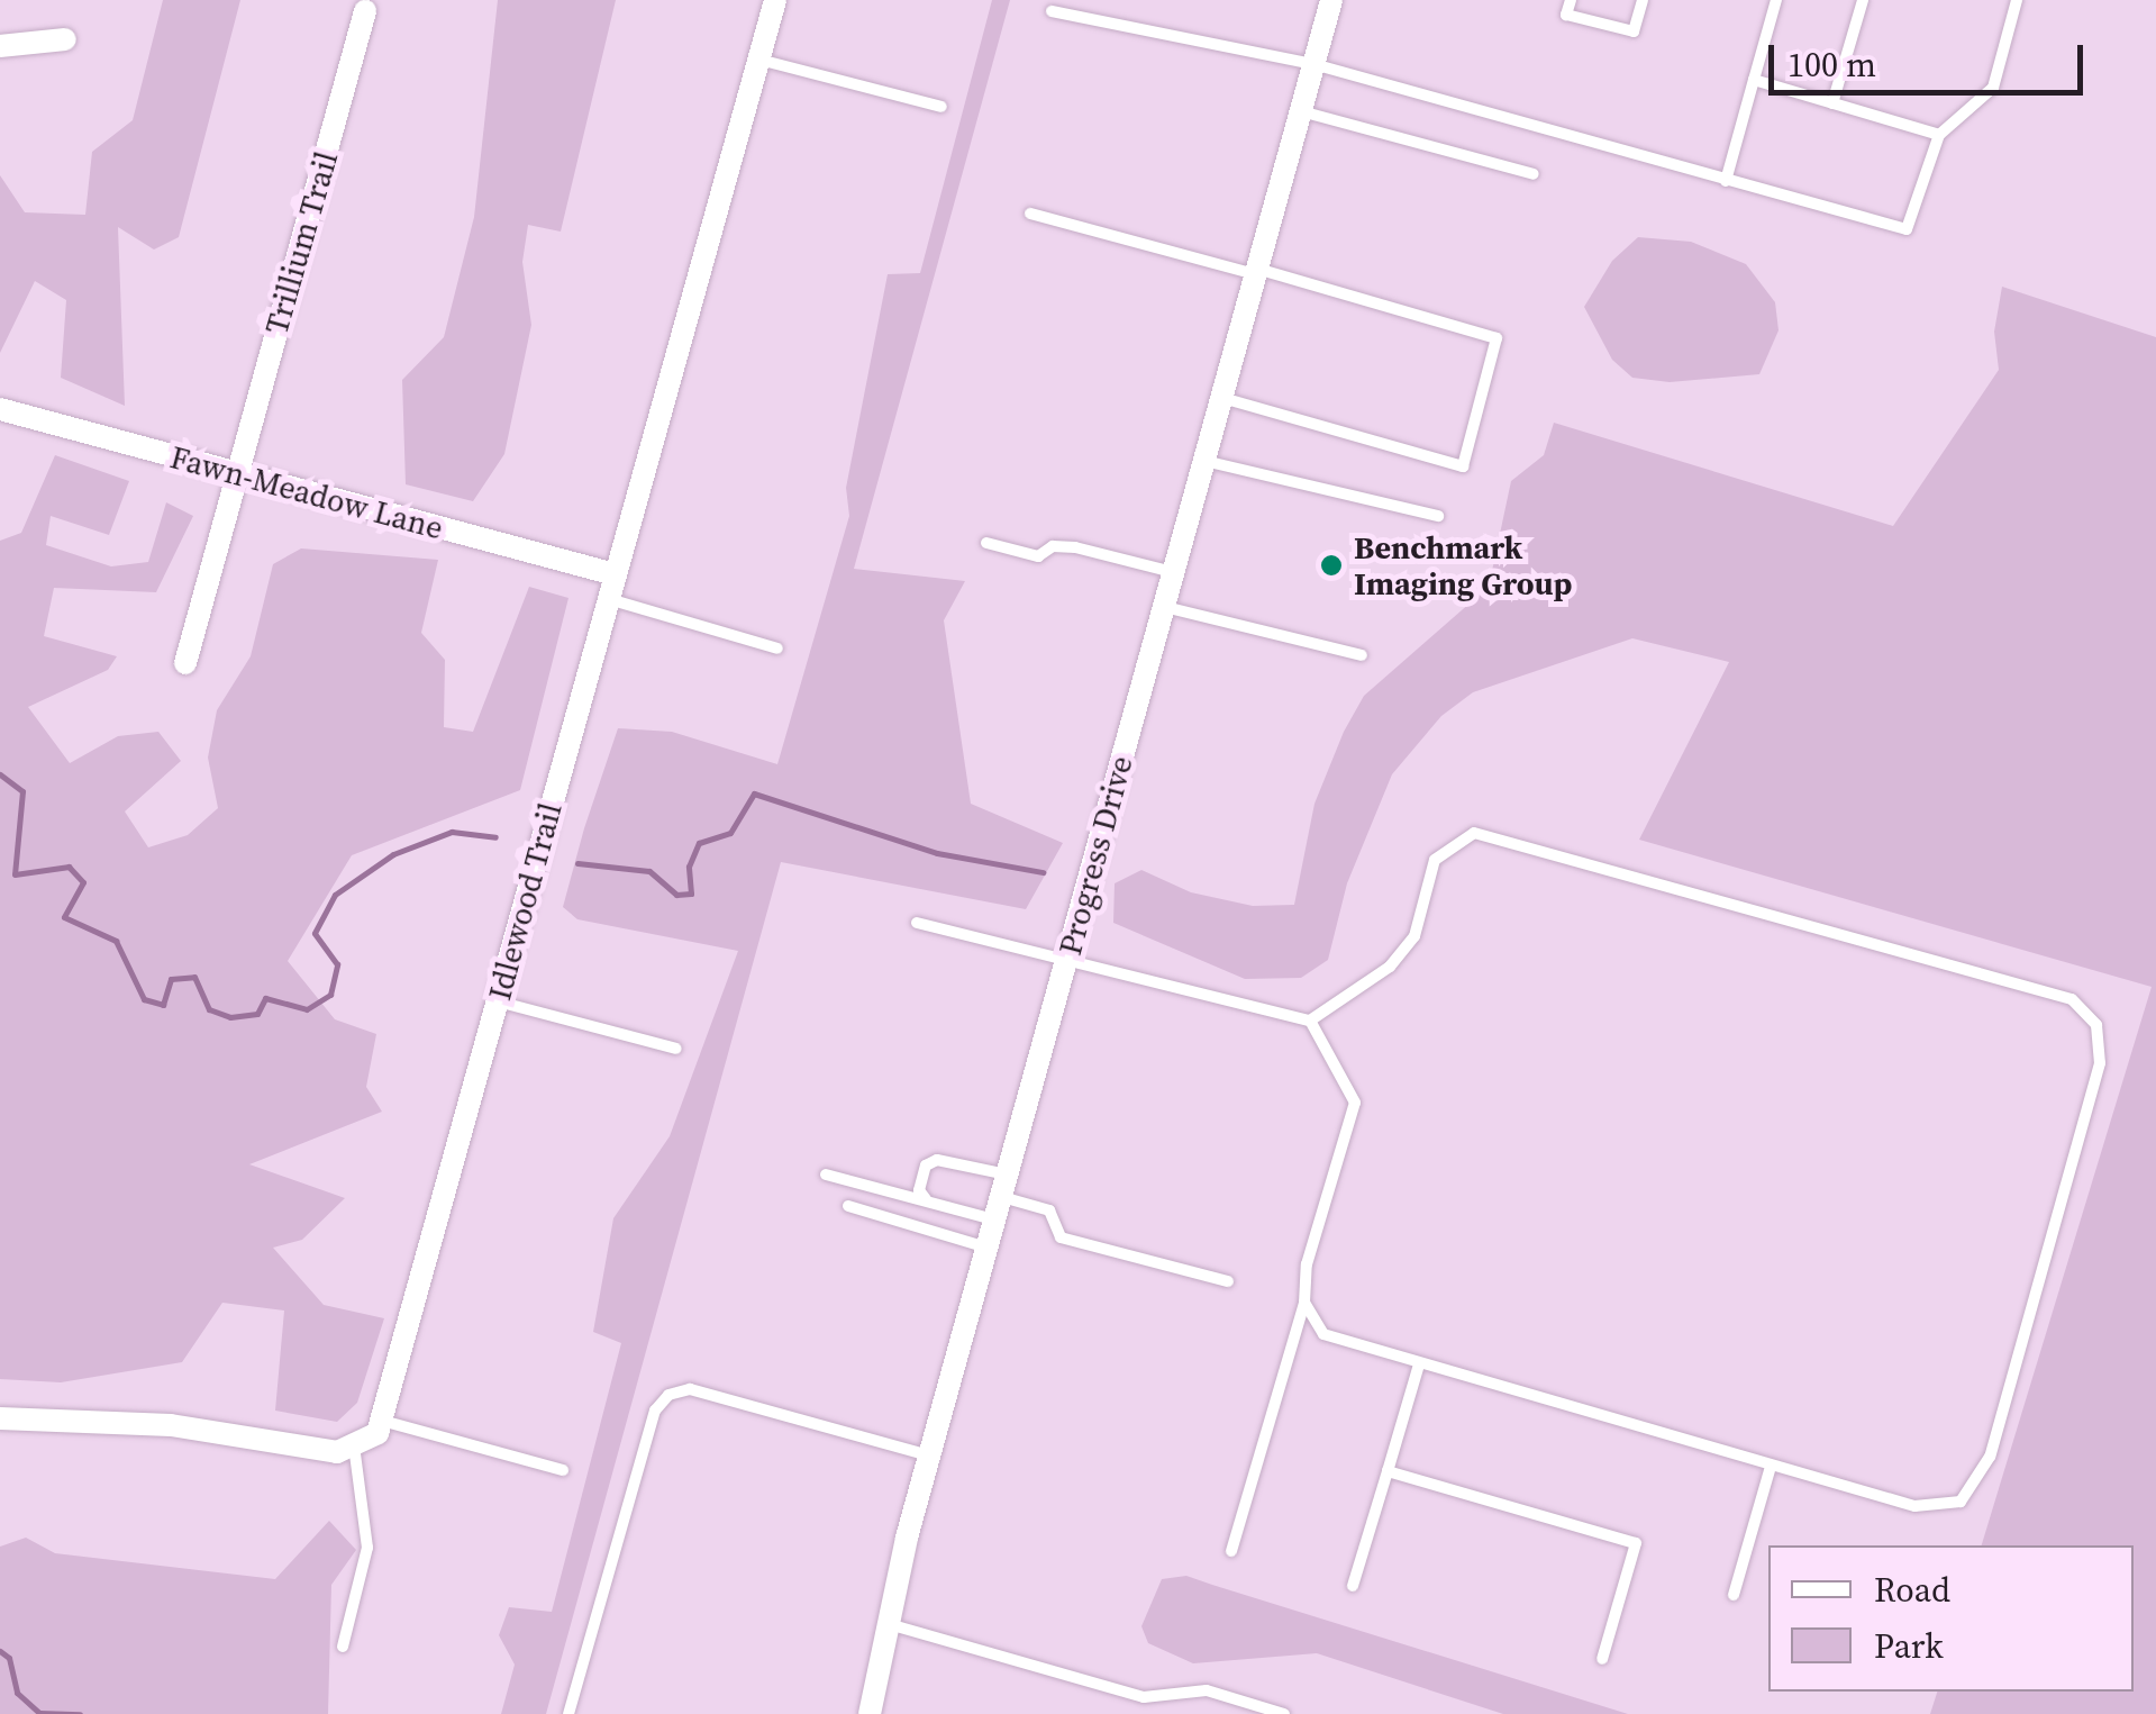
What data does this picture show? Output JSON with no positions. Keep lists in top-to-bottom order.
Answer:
{
  "streets": {
    "street": [
      "Trillium Trail",
      "Fawn-Meadow Lane",
      "Progress Drive",
      "Idlewood Trail"
    ]
  },
  "crossings": [
    ["Trillium Trail", "Fawn-Meadow Lane"],
    ["Fawn-Meadow Lane", "Idlewood Trail"]
  ],
  "places": ["Benchmark Imaging Group"],
  "legend": ["Road", "Park"],
  "scale_bar": "100 m"
}
